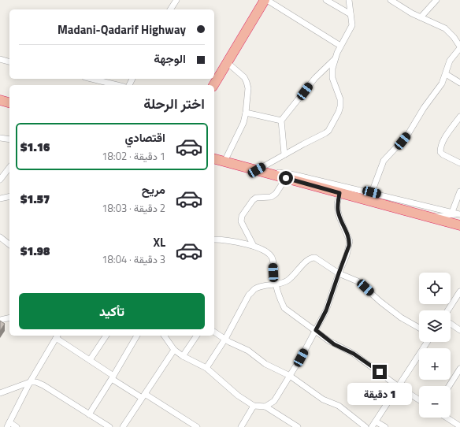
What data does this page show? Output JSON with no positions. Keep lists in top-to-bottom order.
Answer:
{
  "page": {
    "banner": ["Madani-Qadarif Highway", "الوجهة"],
    "heading": "اختر الرحلة",
    "list": [
      {
        "name": "اقتصادي",
        "note": "1 دقيقة · 18:02",
        "value": "$1.16"
      },
      {
        "name": "مريح",
        "note": "2 دقيقة · 18:03",
        "value": "$1.57"
      },
      {
        "name": "XL",
        "note": "3 دقيقة · 18:04",
        "value": "$1.98"
      }
    ],
    "map_buttons": ["+", "−"],
    "buttons": "تأكيد",
    "bubble": "1 دقيقة"
  }
}
